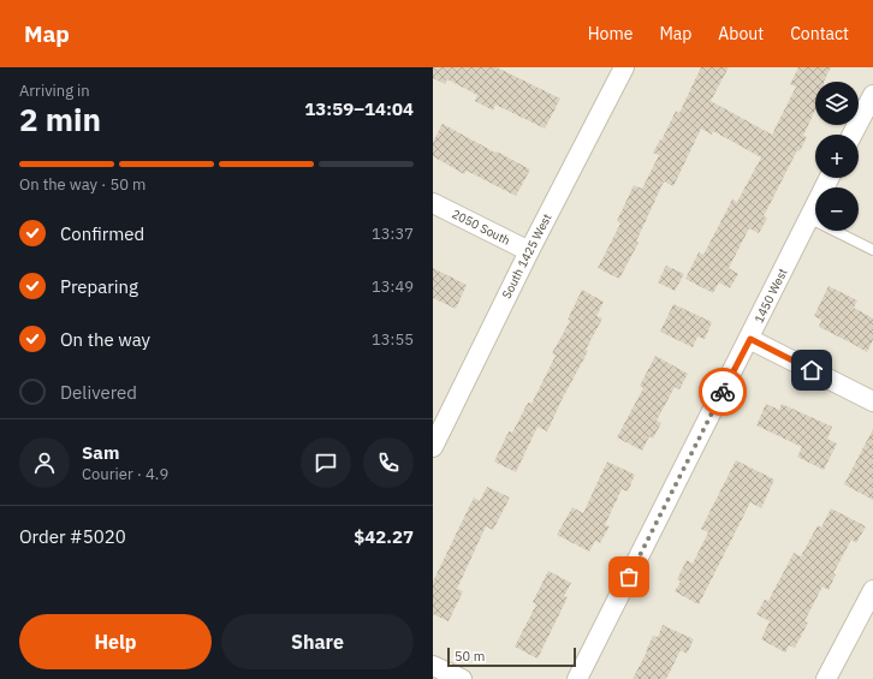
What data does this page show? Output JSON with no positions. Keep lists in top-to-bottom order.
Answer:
{
  "streets": {
    "street": ["2050 South", "South 1425 West", "1450 West"]
  },
  "crossings": [
    ["2050 South", "South 1425 West"]
  ],
  "scale_bar": "50 m",
  "page": {
    "header": "Map",
    "nav": [
      "Home",
      "Map",
      "About",
      "Contact"
    ],
    "heading": ["2 min", "Arriving in", "13:59–14:04"],
    "panel": [
      "Sam",
      "Courier · 4.9",
      "Order #5020",
      "$42.27"
    ],
    "map_buttons": ["+", "−"],
    "bar": "On the way · 50 m",
    "list": [
      ["Confirmed", "13:37"],
      ["Preparing", "13:49"],
      ["On the way", "13:55"],
      "Delivered"
    ],
    "buttons": ["Help", "Share"],
    "scale": "50 m"
  }
}
